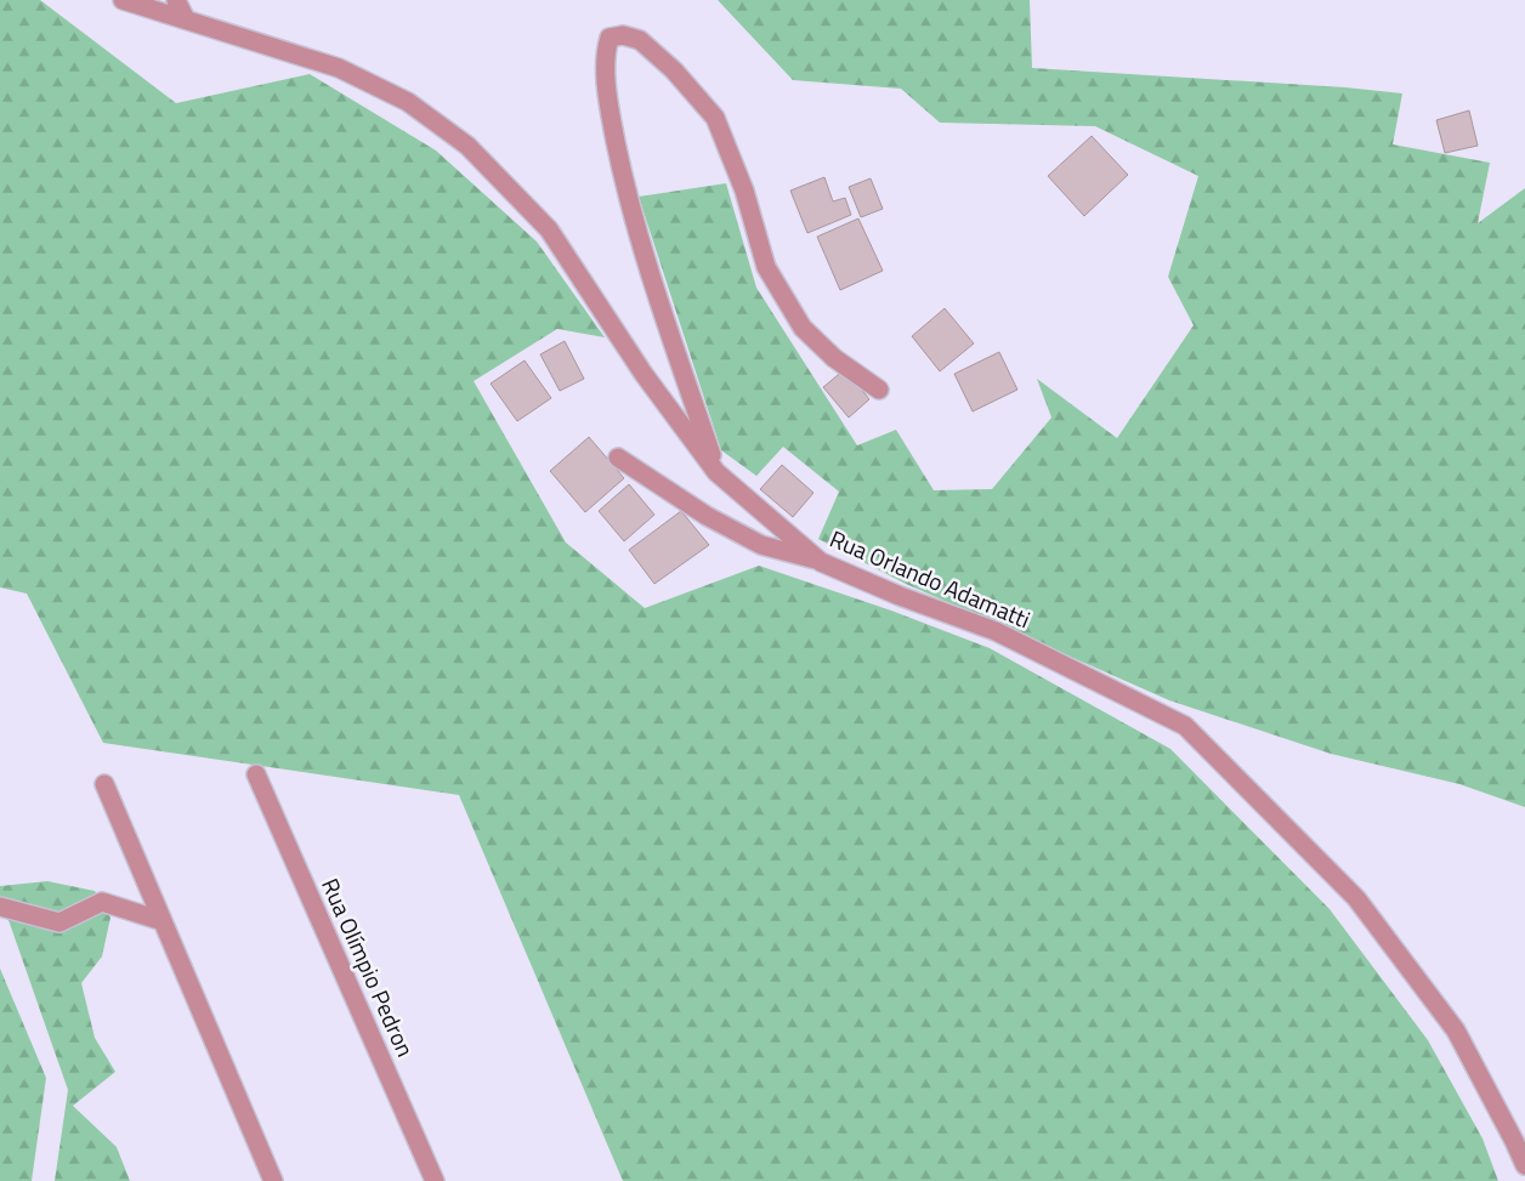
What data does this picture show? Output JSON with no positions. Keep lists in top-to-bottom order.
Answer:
{
  "streets": {
    "street": ["Rua Orlando Adamatti", "Rua Olímpio Pedron"]
  }
}
